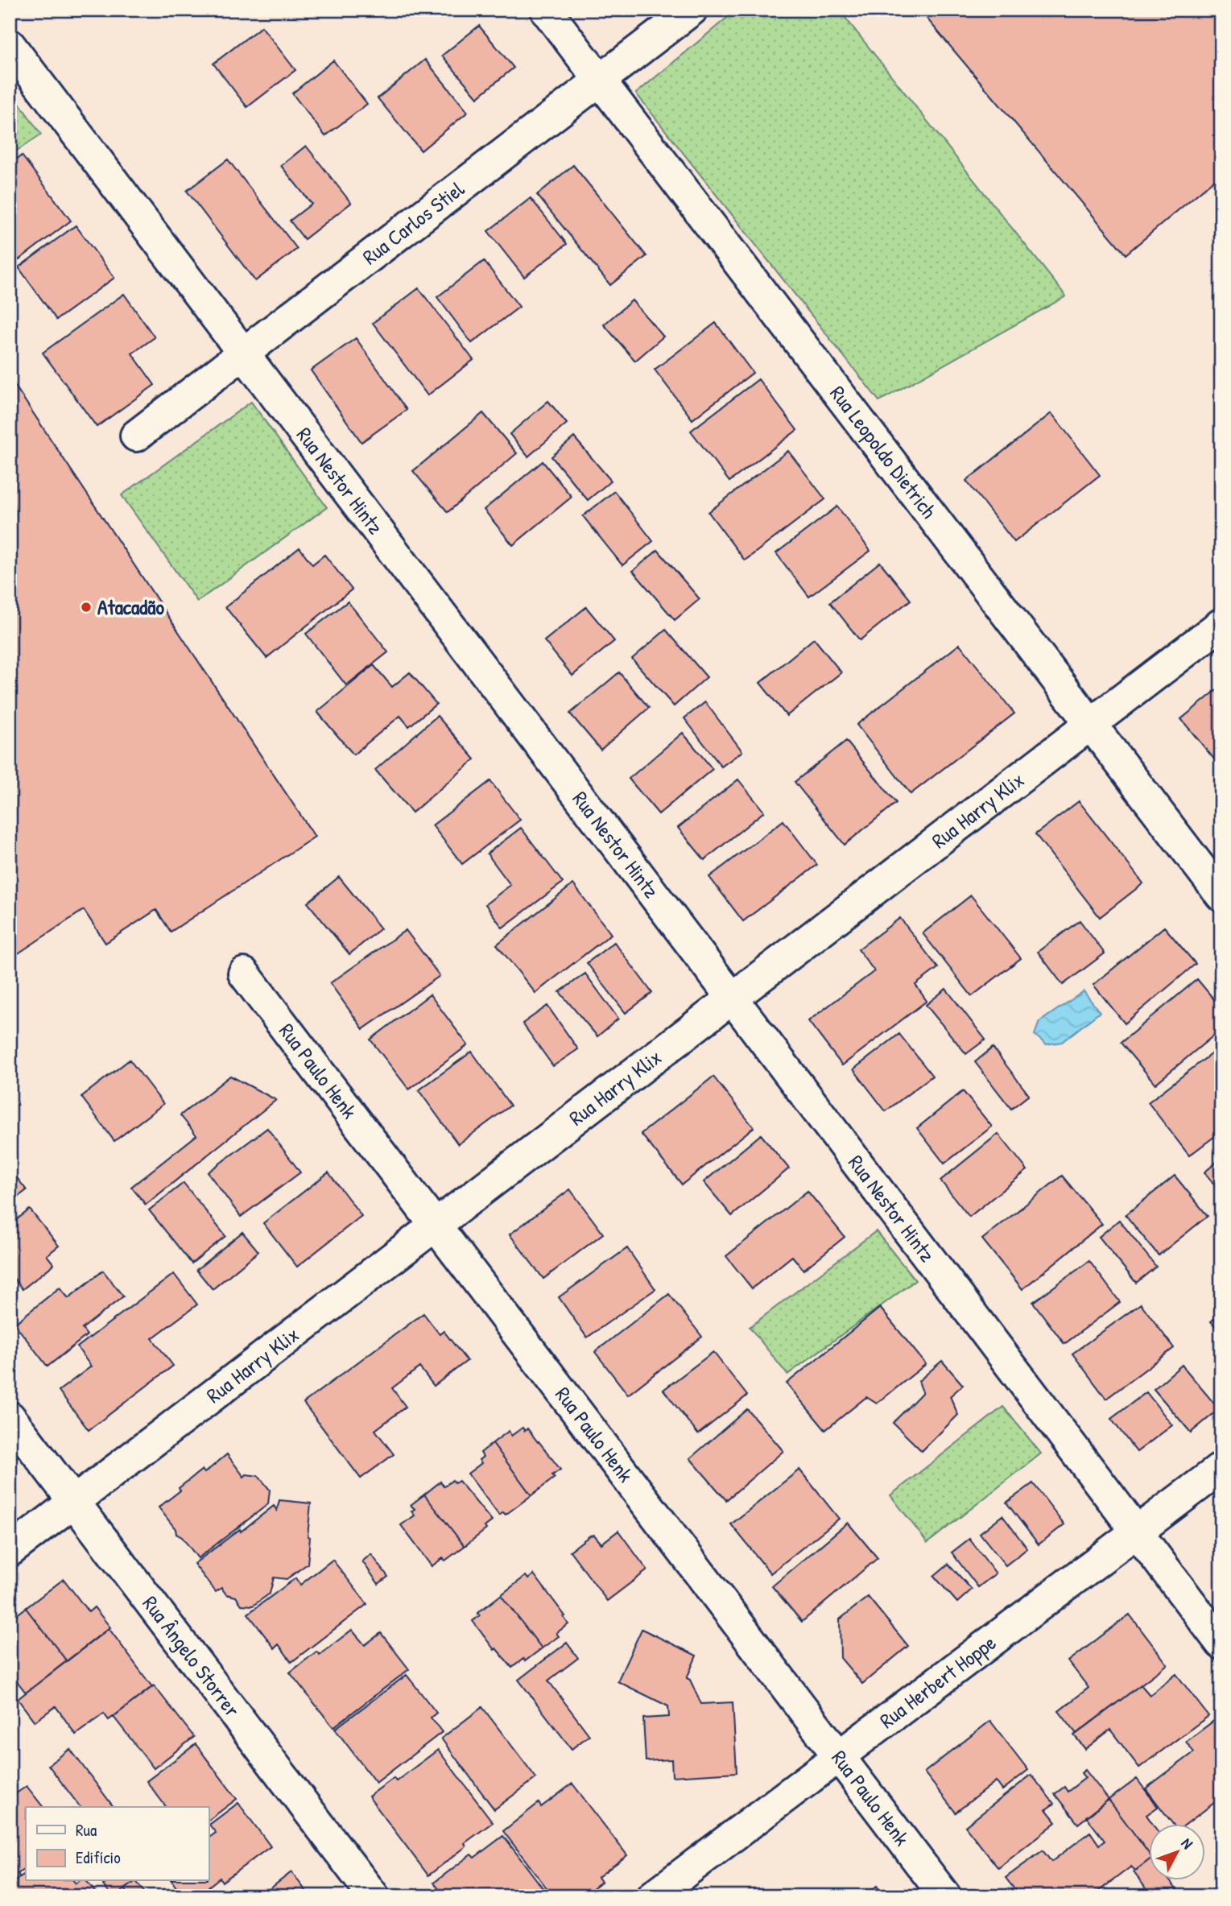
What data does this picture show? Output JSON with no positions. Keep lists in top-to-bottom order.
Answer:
{
  "streets": {
    "street": [
      "Rua Carlos Stiel",
      "Rua Leopoldo Dietrich",
      "Rua Nestor Hintz",
      "Rua Harry Klix",
      "Rua Paulo Henk",
      "Rua Ângelo Storrer",
      "Rua Herbert Hoppe"
    ]
  },
  "crossings": [
    ["Rua Carlos Stiel", "Rua Leopoldo Dietrich"],
    ["Rua Carlos Stiel", "Rua Nestor Hintz"],
    ["Rua Leopoldo Dietrich", "Rua Harry Klix"],
    ["Rua Nestor Hintz", "Rua Harry Klix"],
    ["Rua Nestor Hintz", "Rua Herbert Hoppe"],
    ["Rua Harry Klix", "Rua Paulo Henk"],
    ["Rua Harry Klix", "Rua Ângelo Storrer"],
    ["Rua Paulo Henk", "Rua Herbert Hoppe"]
  ],
  "places": ["Atacadão"],
  "legend": ["Rua", "Edifício"],
  "north": "top right"
}
